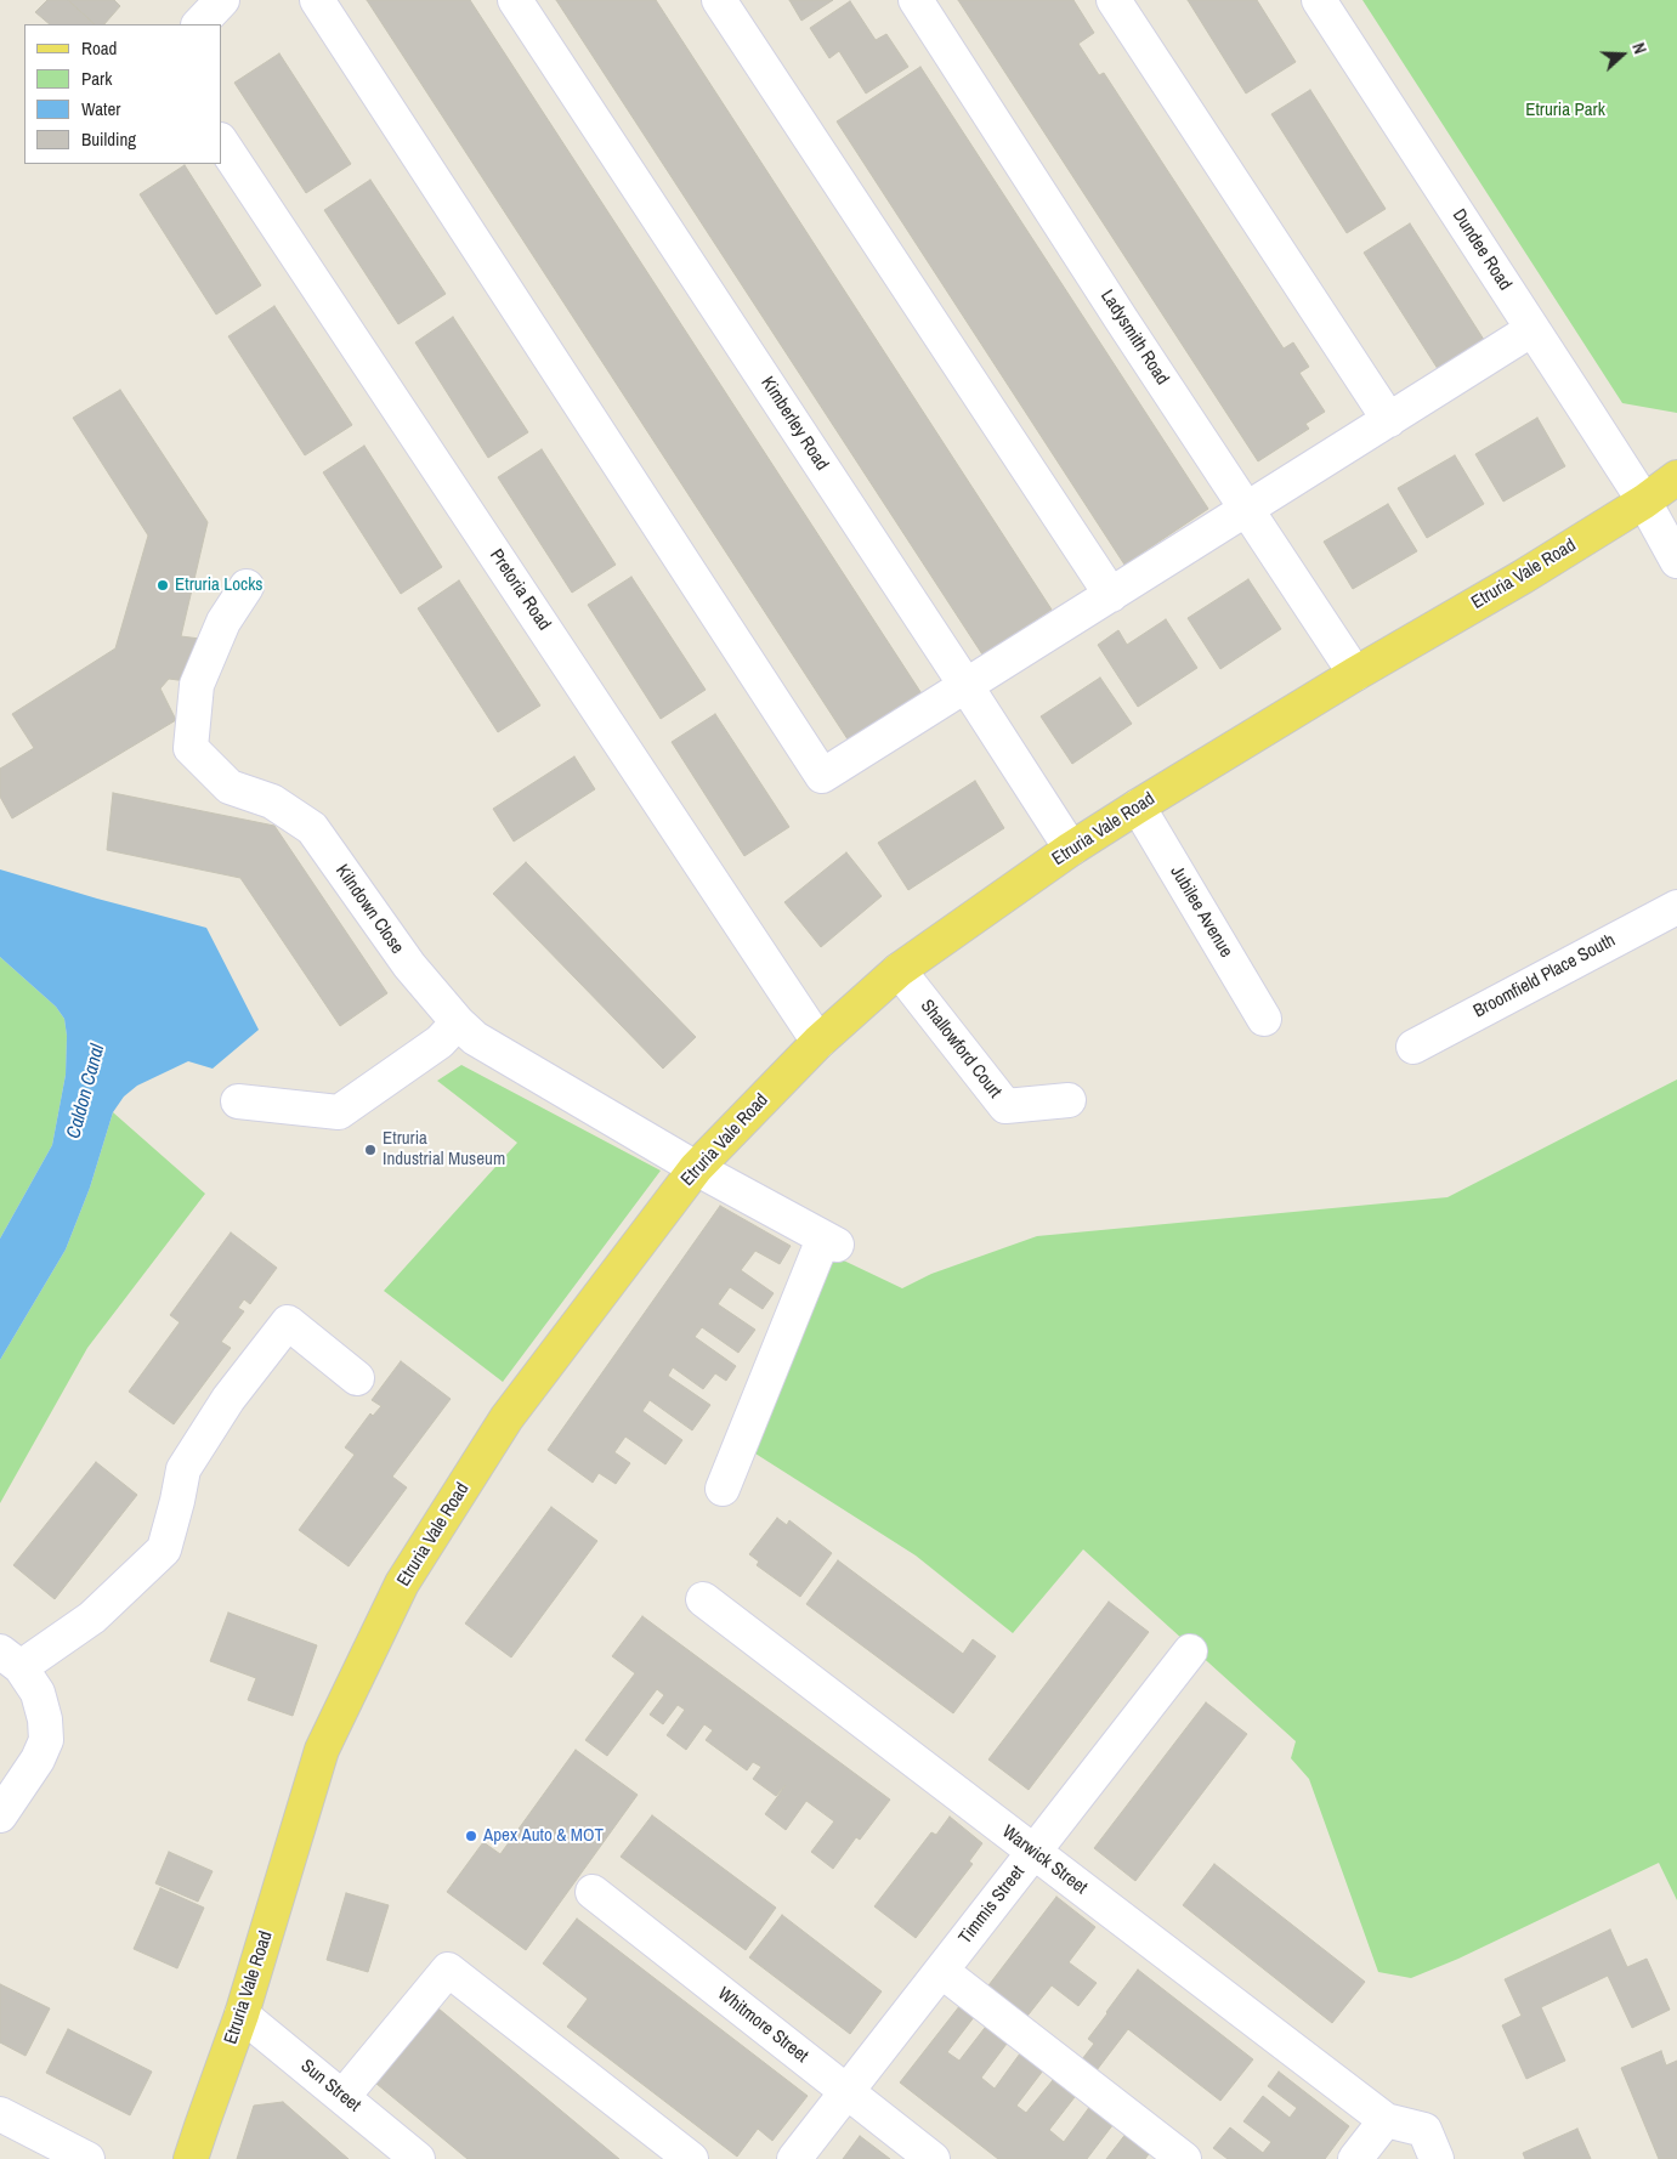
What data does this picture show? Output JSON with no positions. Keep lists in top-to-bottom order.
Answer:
{
  "streets": {
    "main road": ["Etruria Vale Road"],
    "street": [
      "Dundee Road",
      "Ladysmith Road",
      "Kimberley Road",
      "Pretoria Road",
      "Kilndown Close",
      "Jubilee Avenue",
      "Broomfield Place South",
      "Shallowford Court",
      "Warwick Street",
      "Timmis Street",
      "Whitmore Street",
      "Sun Street"
    ]
  },
  "crossings": [
    ["Dundee Road", "Etruria Vale Road"],
    ["Ladysmith Road", "Etruria Vale Road"],
    ["Kimberley Road", "Etruria Vale Road"],
    ["Etruria Vale Road", "Pretoria Road"],
    ["Etruria Vale Road", "Kilndown Close"],
    ["Etruria Vale Road", "Jubilee Avenue"],
    ["Etruria Vale Road", "Shallowford Court"],
    ["Etruria Vale Road", "Sun Street"],
    ["Warwick Street", "Timmis Street"],
    ["Timmis Street", "Whitmore Street"]
  ],
  "water": ["Caldon Canal"],
  "parks": ["Etruria Park"],
  "places": ["Etruria Locks", "Etruria Industrial Museum", "Apex Auto & MOT"],
  "legend": [
    "Road",
    "Park",
    "Water",
    "Building"
  ],
  "north": "right"
}
